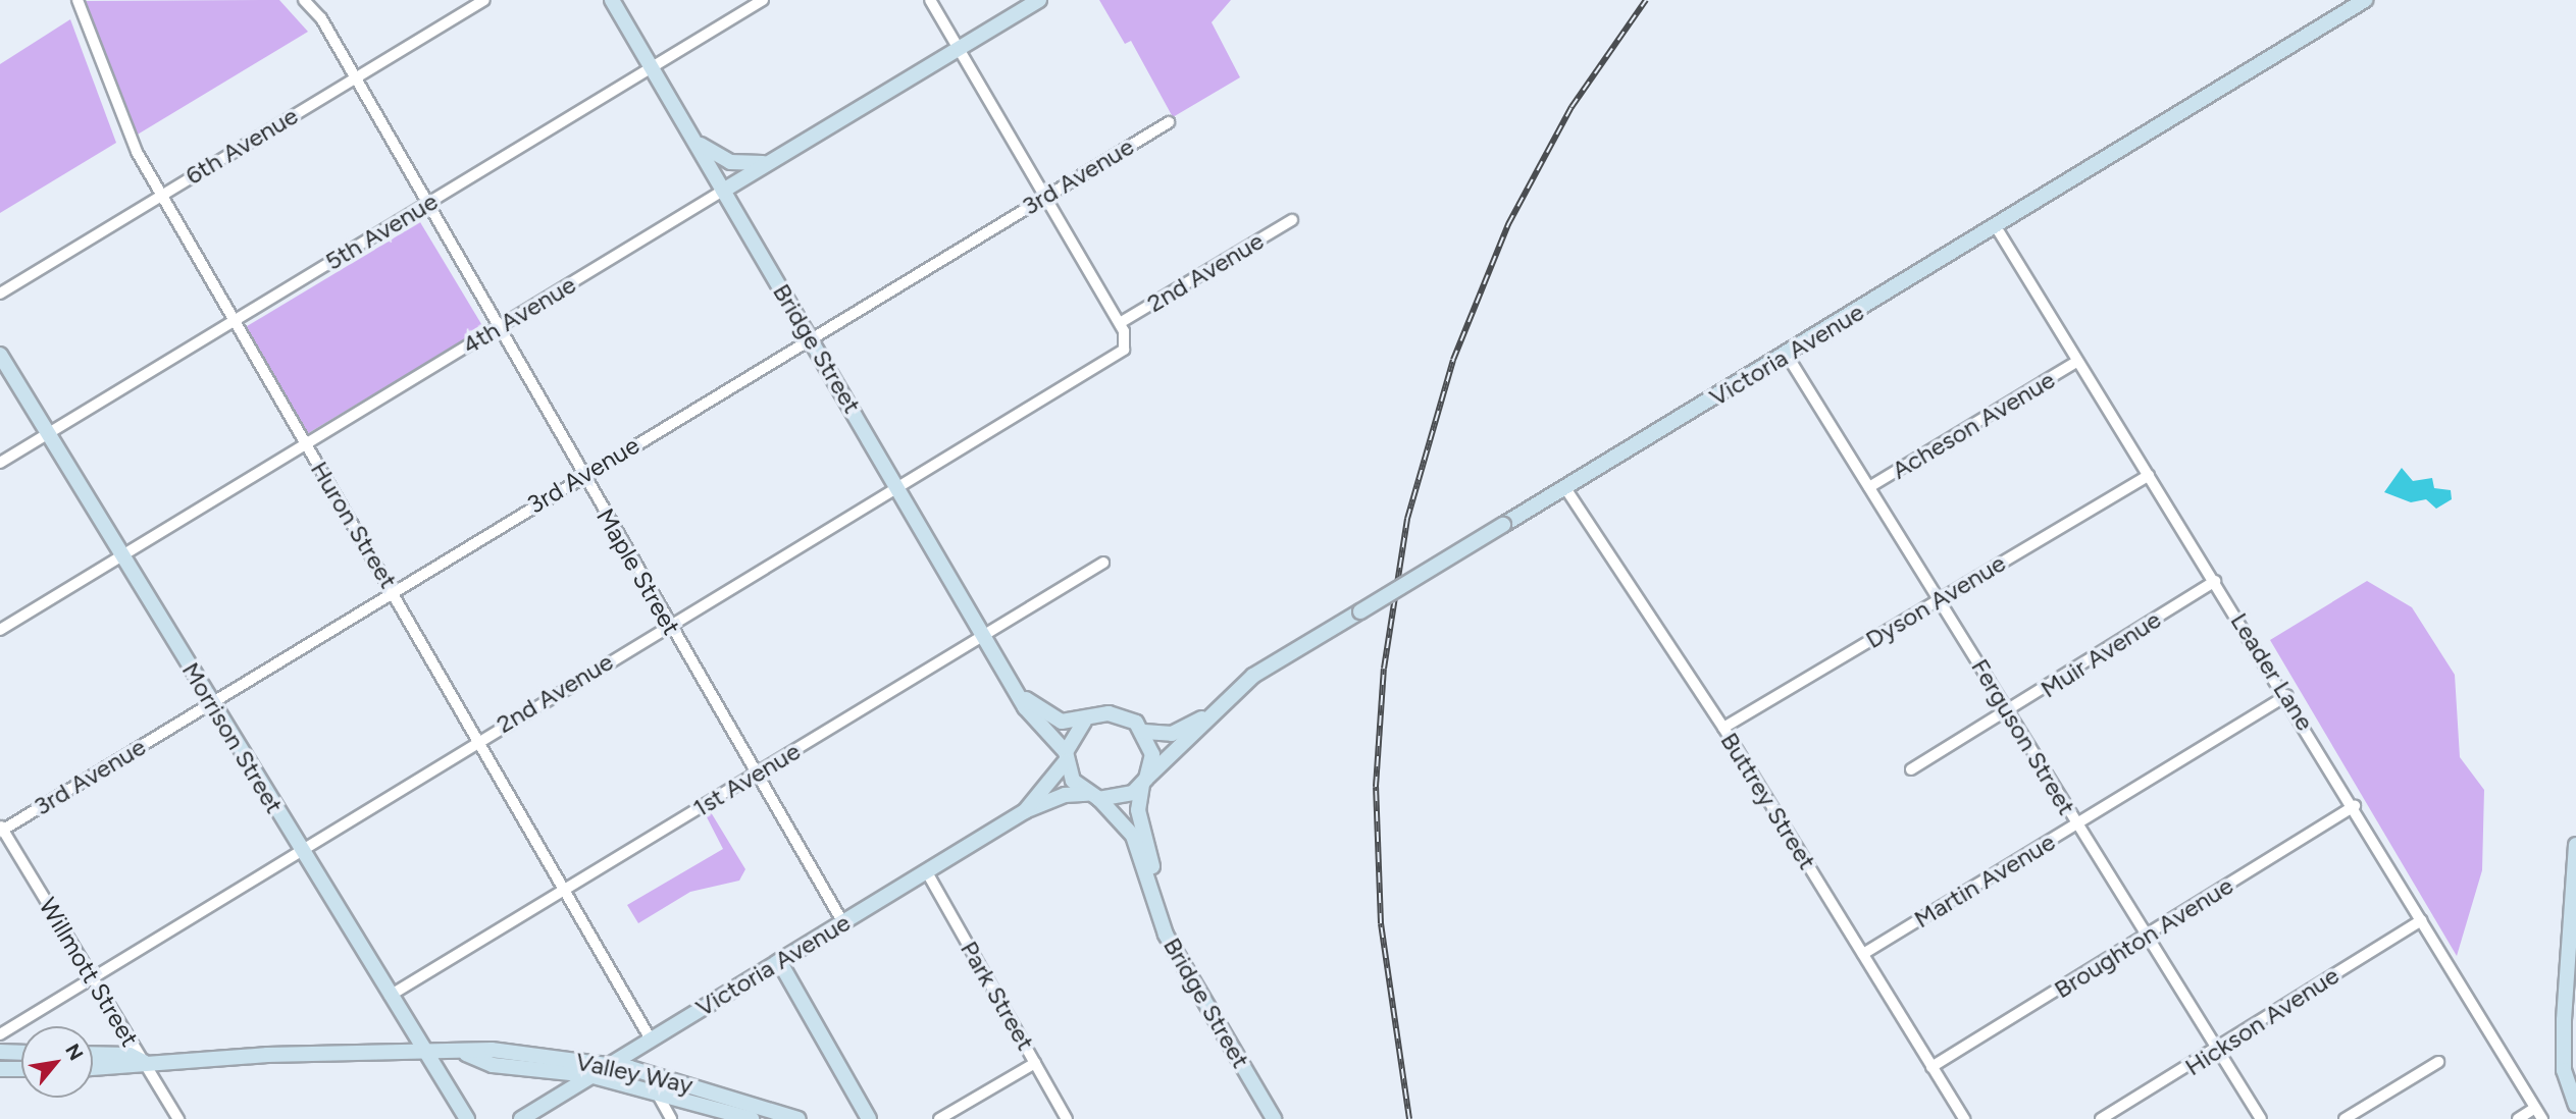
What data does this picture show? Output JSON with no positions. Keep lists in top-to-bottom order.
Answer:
{
  "streets": {
    "main road": [
      "4th Avenue",
      "Bridge Street",
      "Victoria Avenue",
      "Morrison Street",
      "Valley Way"
    ],
    "street": [
      "6th Avenue",
      "3rd Avenue",
      "5th Avenue",
      "2nd Avenue",
      "Acheson Avenue",
      "Huron Street",
      "Maple Street",
      "Dyson Avenue",
      "Muir Avenue",
      "Leader Lane",
      "Ferguson Street",
      "1st Avenue",
      "Buttrey Street",
      "Martin Avenue",
      "Broughton Avenue",
      "Willmott Street",
      "Park Street",
      "Hickson Avenue"
    ]
  },
  "crossings": [
    ["6th Avenue", "Huron Street"],
    ["6th Avenue", "Maple Street"],
    ["3rd Avenue", "Bridge Street"],
    ["3rd Avenue", "Huron Street"],
    ["3rd Avenue", "Maple Street"],
    ["3rd Avenue", "Morrison Street"],
    ["3rd Avenue", "Willmott Street"],
    ["5th Avenue", "Bridge Street"],
    ["5th Avenue", "Huron Street"],
    ["5th Avenue", "Maple Street"],
    ["5th Avenue", "Morrison Street"],
    ["2nd Avenue", "Bridge Street"],
    ["2nd Avenue", "Huron Street"],
    ["2nd Avenue", "Maple Street"],
    ["2nd Avenue", "Morrison Street"],
    ["2nd Avenue", "Willmott Street"],
    ["4th Avenue", "Bridge Street"],
    ["4th Avenue", "Huron Street"],
    ["4th Avenue", "Maple Street"],
    ["4th Avenue", "Morrison Street"],
    ["Bridge Street", "Victoria Avenue"],
    ["Bridge Street", "1st Avenue"],
    ["Victoria Avenue", "Huron Street"],
    ["Victoria Avenue", "Maple Street"],
    ["Victoria Avenue", "Leader Lane"],
    ["Victoria Avenue", "Ferguson Street"],
    ["Victoria Avenue", "Buttrey Street"],
    ["Victoria Avenue", "Park Street"],
    ["Victoria Avenue", "Valley Way"],
    ["Acheson Avenue", "Leader Lane"],
    ["Acheson Avenue", "Ferguson Street"],
    ["Huron Street", "1st Avenue"],
    ["Maple Street", "1st Avenue"],
    ["Dyson Avenue", "Leader Lane"],
    ["Dyson Avenue", "Ferguson Street"],
    ["Dyson Avenue", "Buttrey Street"],
    ["Muir Avenue", "Leader Lane"],
    ["Muir Avenue", "Ferguson Street"],
    ["Leader Lane", "Martin Avenue"],
    ["Leader Lane", "Broughton Avenue"],
    ["Leader Lane", "Hickson Avenue"],
    ["Ferguson Street", "Martin Avenue"],
    ["Ferguson Street", "Broughton Avenue"],
    ["Ferguson Street", "Hickson Avenue"],
    ["Morrison Street", "1st Avenue"],
    ["Morrison Street", "Valley Way"],
    ["Buttrey Street", "Martin Avenue"],
    ["Buttrey Street", "Broughton Avenue"],
    ["Willmott Street", "Valley Way"]
  ],
  "north": "top right"
}
